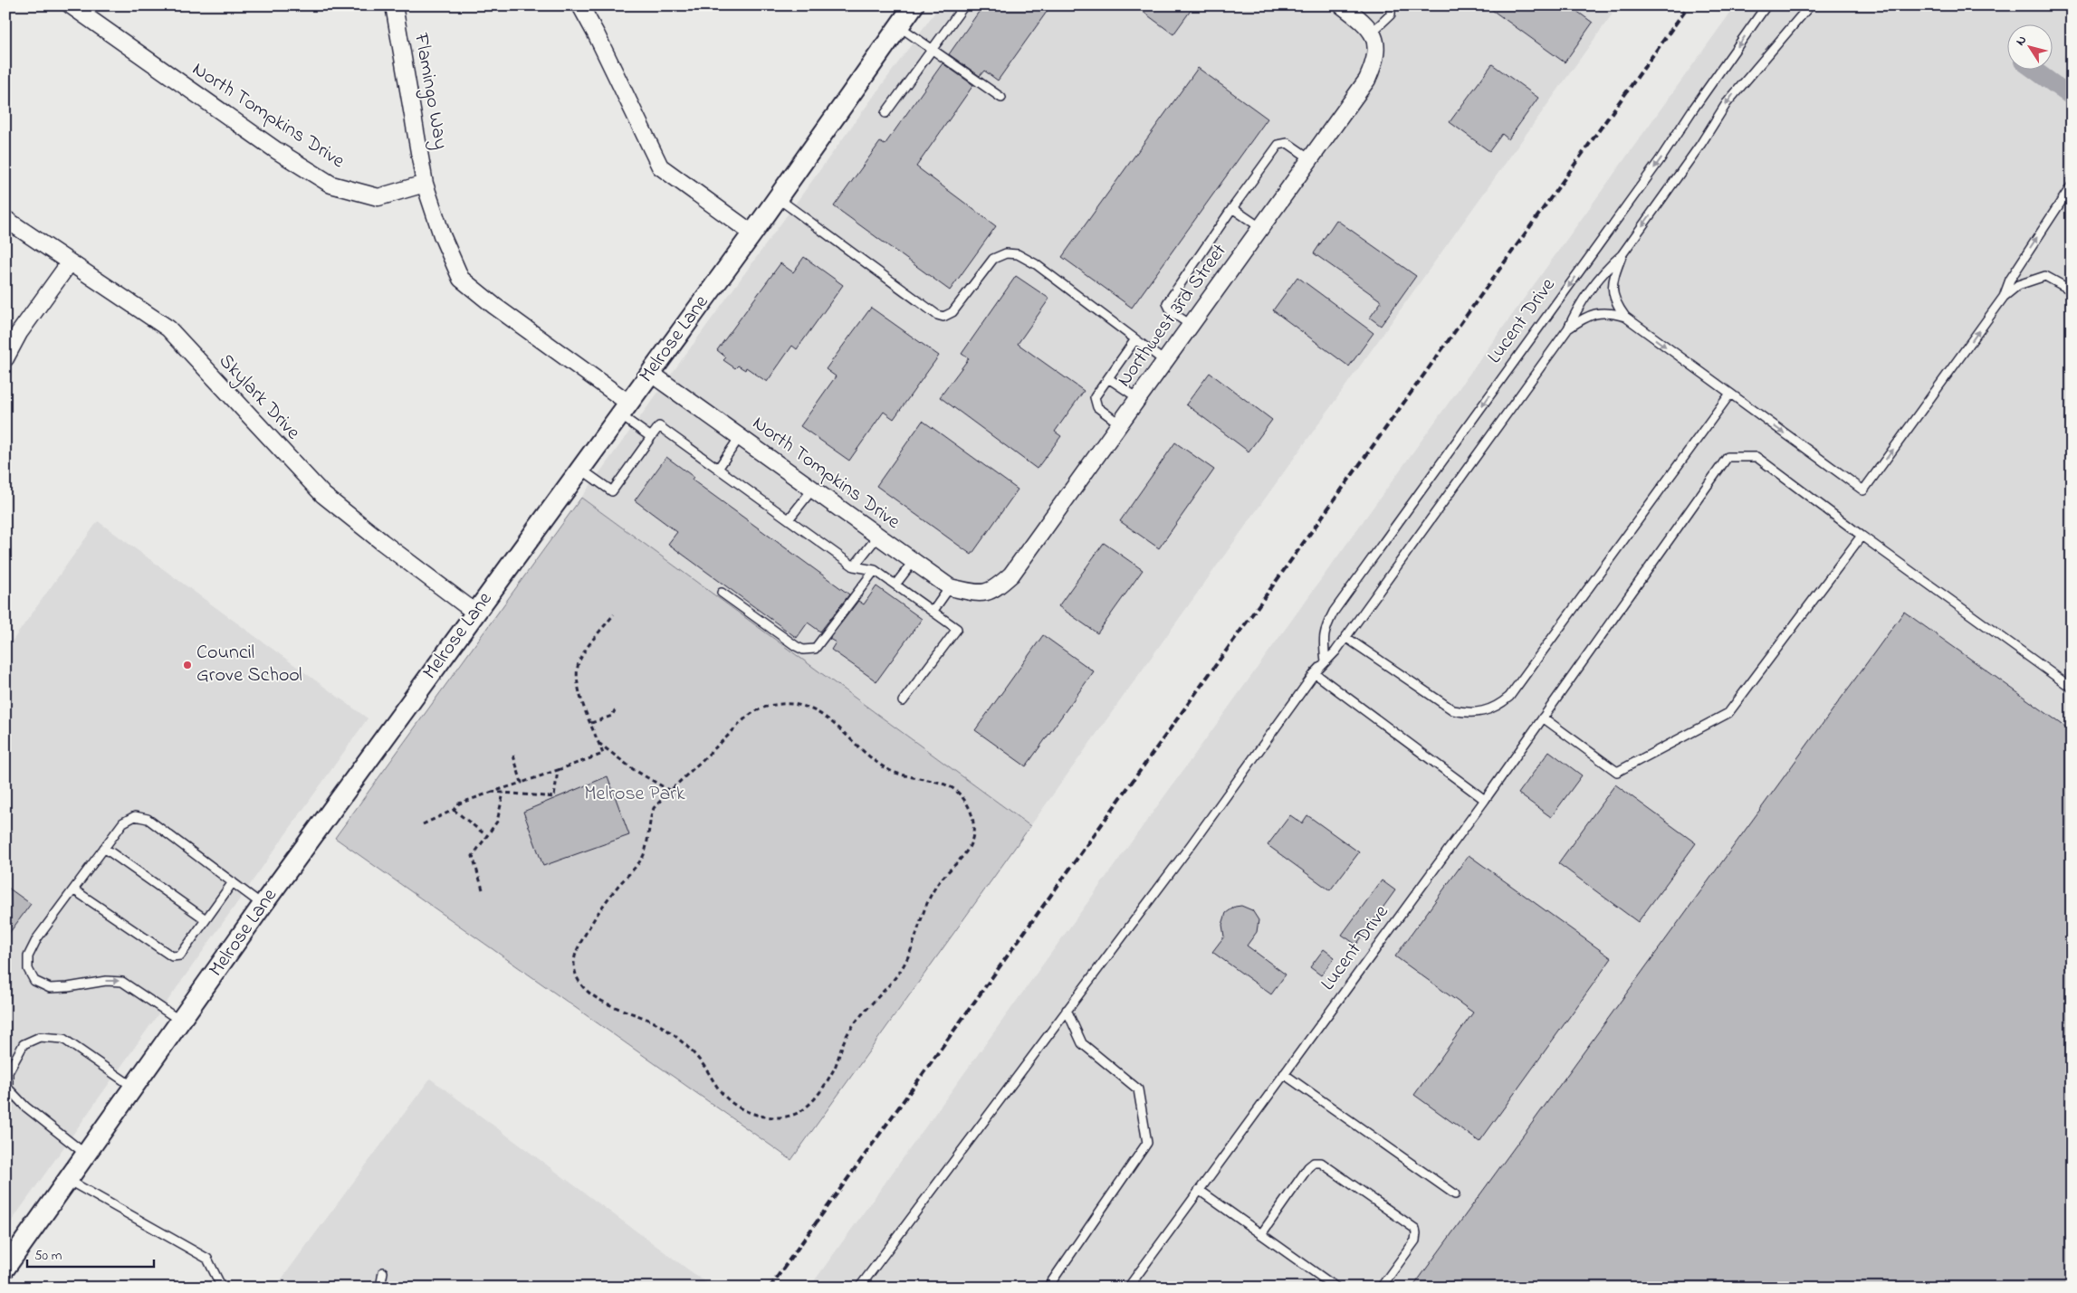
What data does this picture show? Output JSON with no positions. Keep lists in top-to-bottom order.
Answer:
{
  "streets": {
    "street": [
      "Flamingo Way",
      "North Tompkins Drive",
      "Northwest 3rd Street",
      "Melrose Lane",
      "Skylark Drive"
    ],
    "lane": ["Lucent Drive"]
  },
  "crossings": [
    ["Flamingo Way", "North Tompkins Drive"],
    ["North Tompkins Drive", "Northwest 3rd Street"],
    ["North Tompkins Drive", "Melrose Lane"],
    ["Melrose Lane", "Skylark Drive"]
  ],
  "parks": ["Melrose Park"],
  "places": ["Council Grove School"],
  "scale_bar": "50 m",
  "north": "top left"
}
